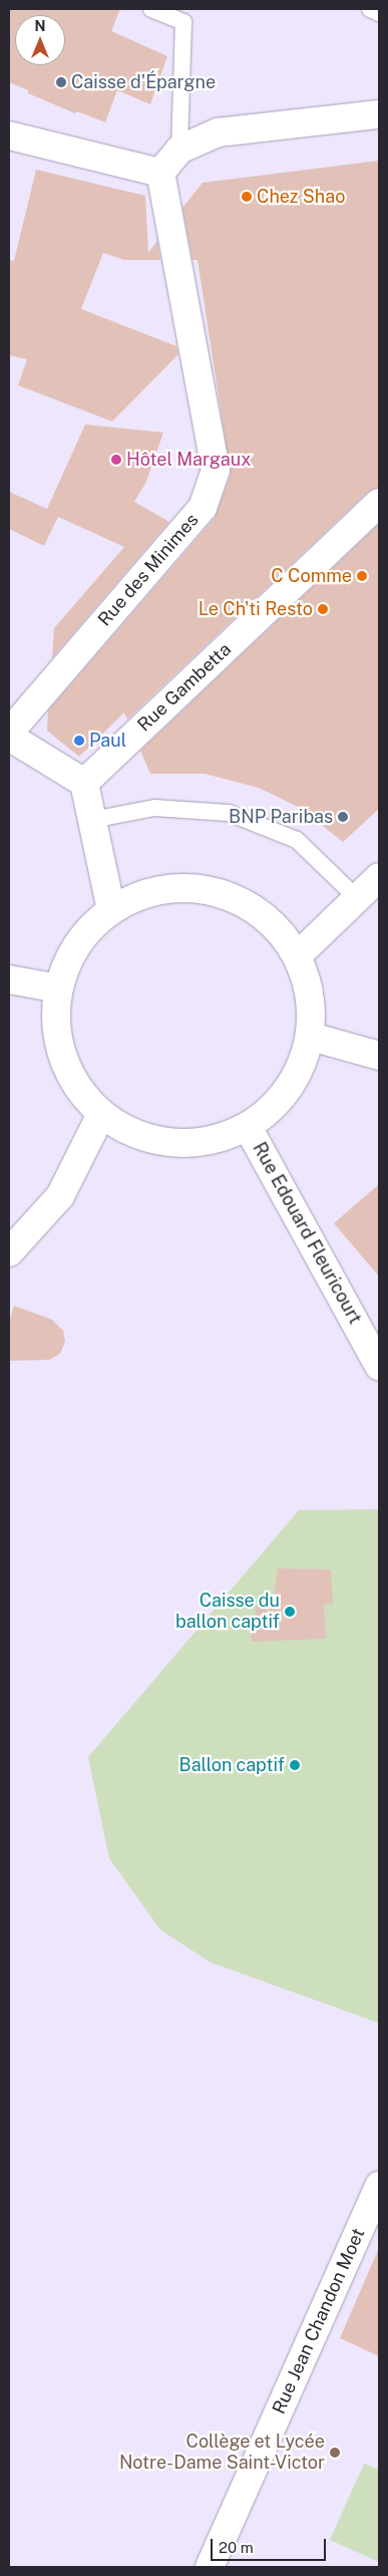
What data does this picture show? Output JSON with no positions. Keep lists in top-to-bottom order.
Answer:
{
  "streets": {
    "main road": [
      "Rue des Minimes",
      "Rue Gambetta",
      "Rue Edouard Fleuricourt",
      "Rue Jean Chandon Moet"
    ]
  },
  "places": [
    "Caisse d'Épargne",
    "Chez Shao",
    "Hôtel Margaux",
    "C Comme",
    "Le Ch'ti Resto",
    "Paul",
    "BNP Paribas",
    "Caisse du ballon captif",
    "Ballon captif",
    "Collège et Lycée Notre-Dame Saint-Victor"
  ],
  "scale_bar": "20 m",
  "north": "top"
}
